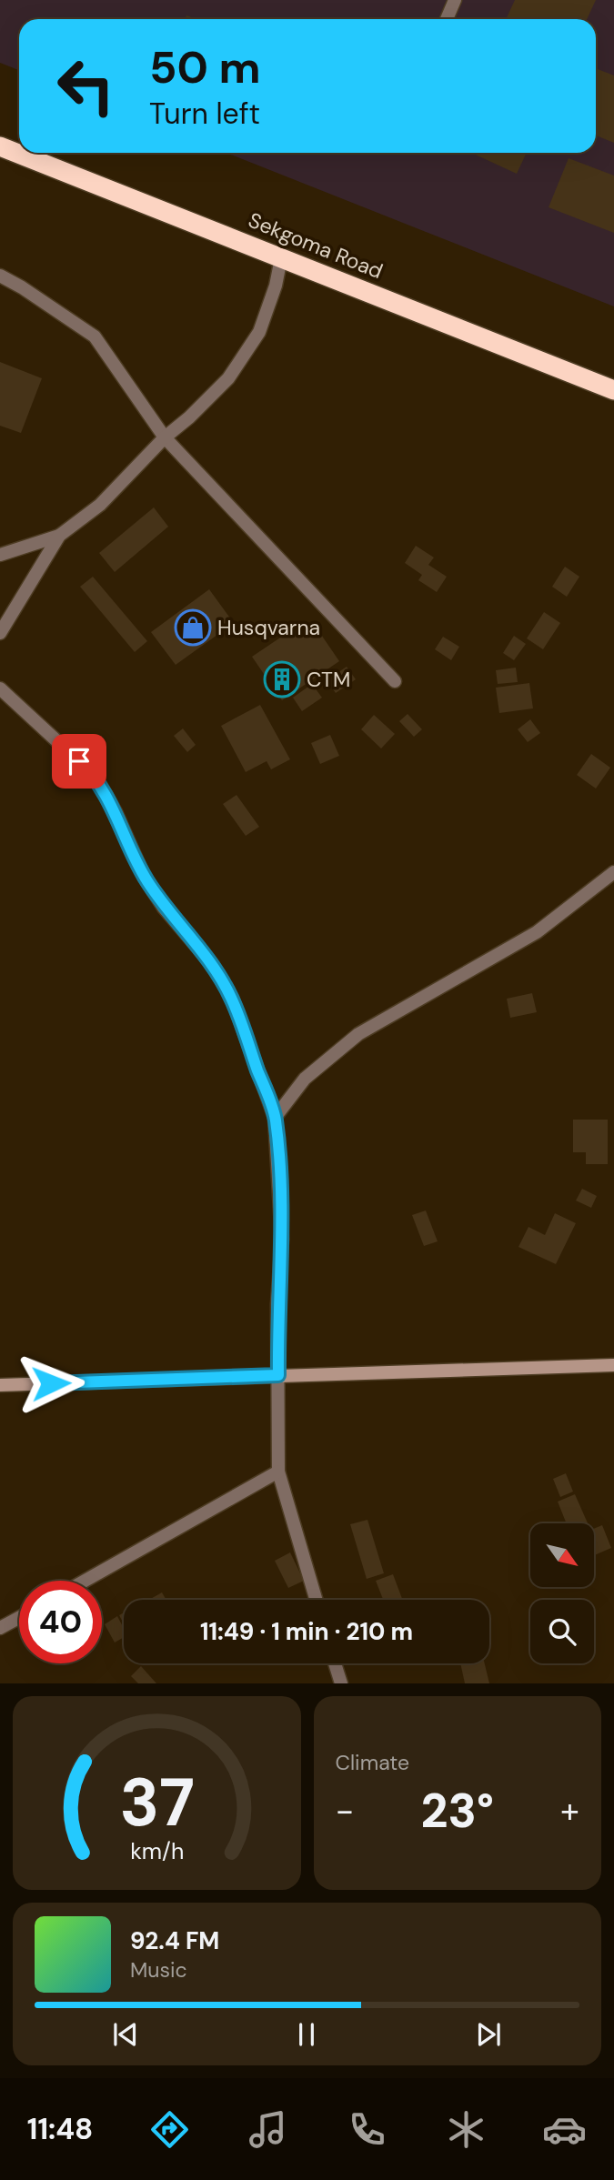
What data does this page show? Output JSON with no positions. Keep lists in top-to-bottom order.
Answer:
{
  "streets": {
    "highway": ["Sekgoma Road"]
  },
  "places": {
    "shop": ["Husqvarna"],
    "building": ["CTM"]
  },
  "north": "bottom right",
  "page": {
    "turn": ["50 m", "Turn left"],
    "limit": "40",
    "trip": "11:49 · 1 min · 210 m",
    "tile": "Climate",
    "heat": ["−", "23°", "+"],
    "song": ["92.4 FM", "Music"],
    "tabs": "11:48",
    "gauge": ["37", "km/h"]
  }
}
